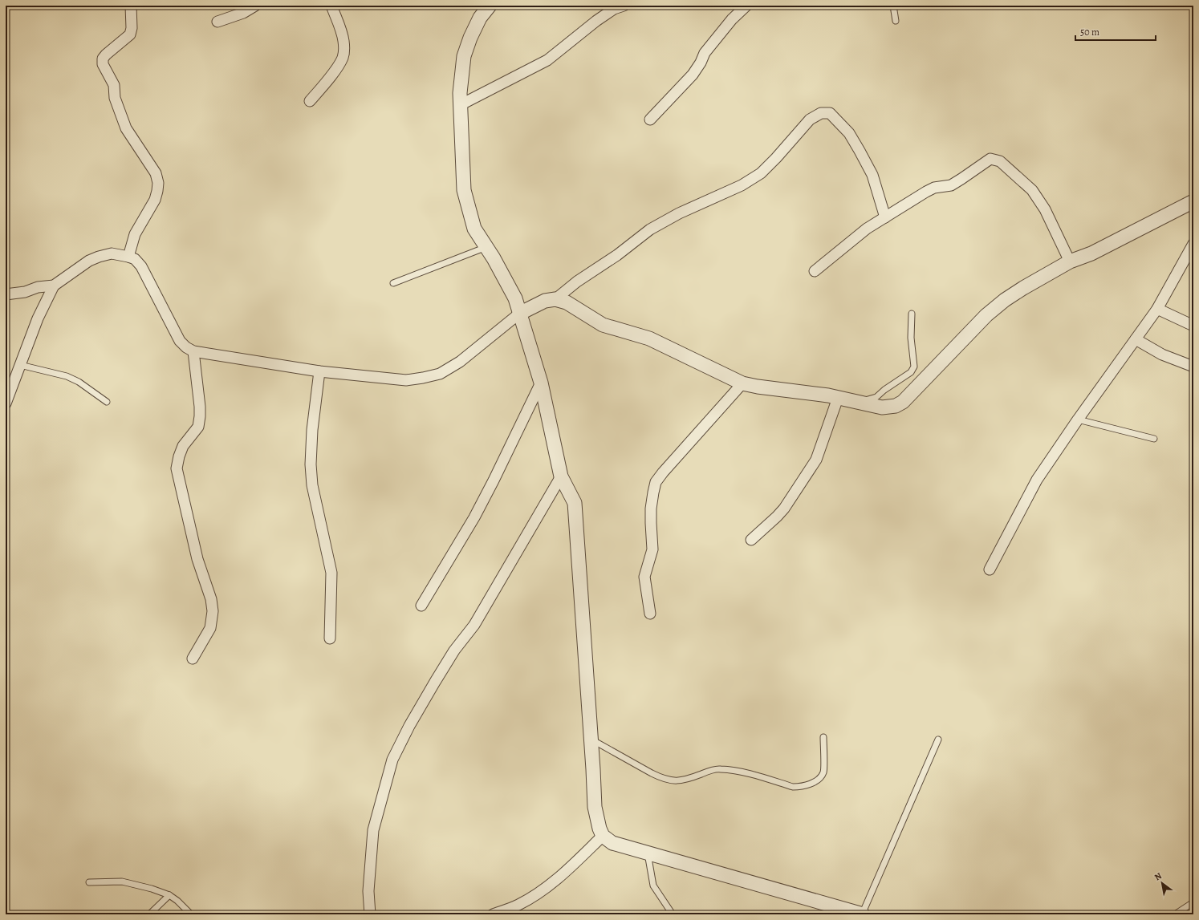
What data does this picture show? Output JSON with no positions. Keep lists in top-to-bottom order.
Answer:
{
  "scale_bar": "50 m",
  "north": "top left"
}
